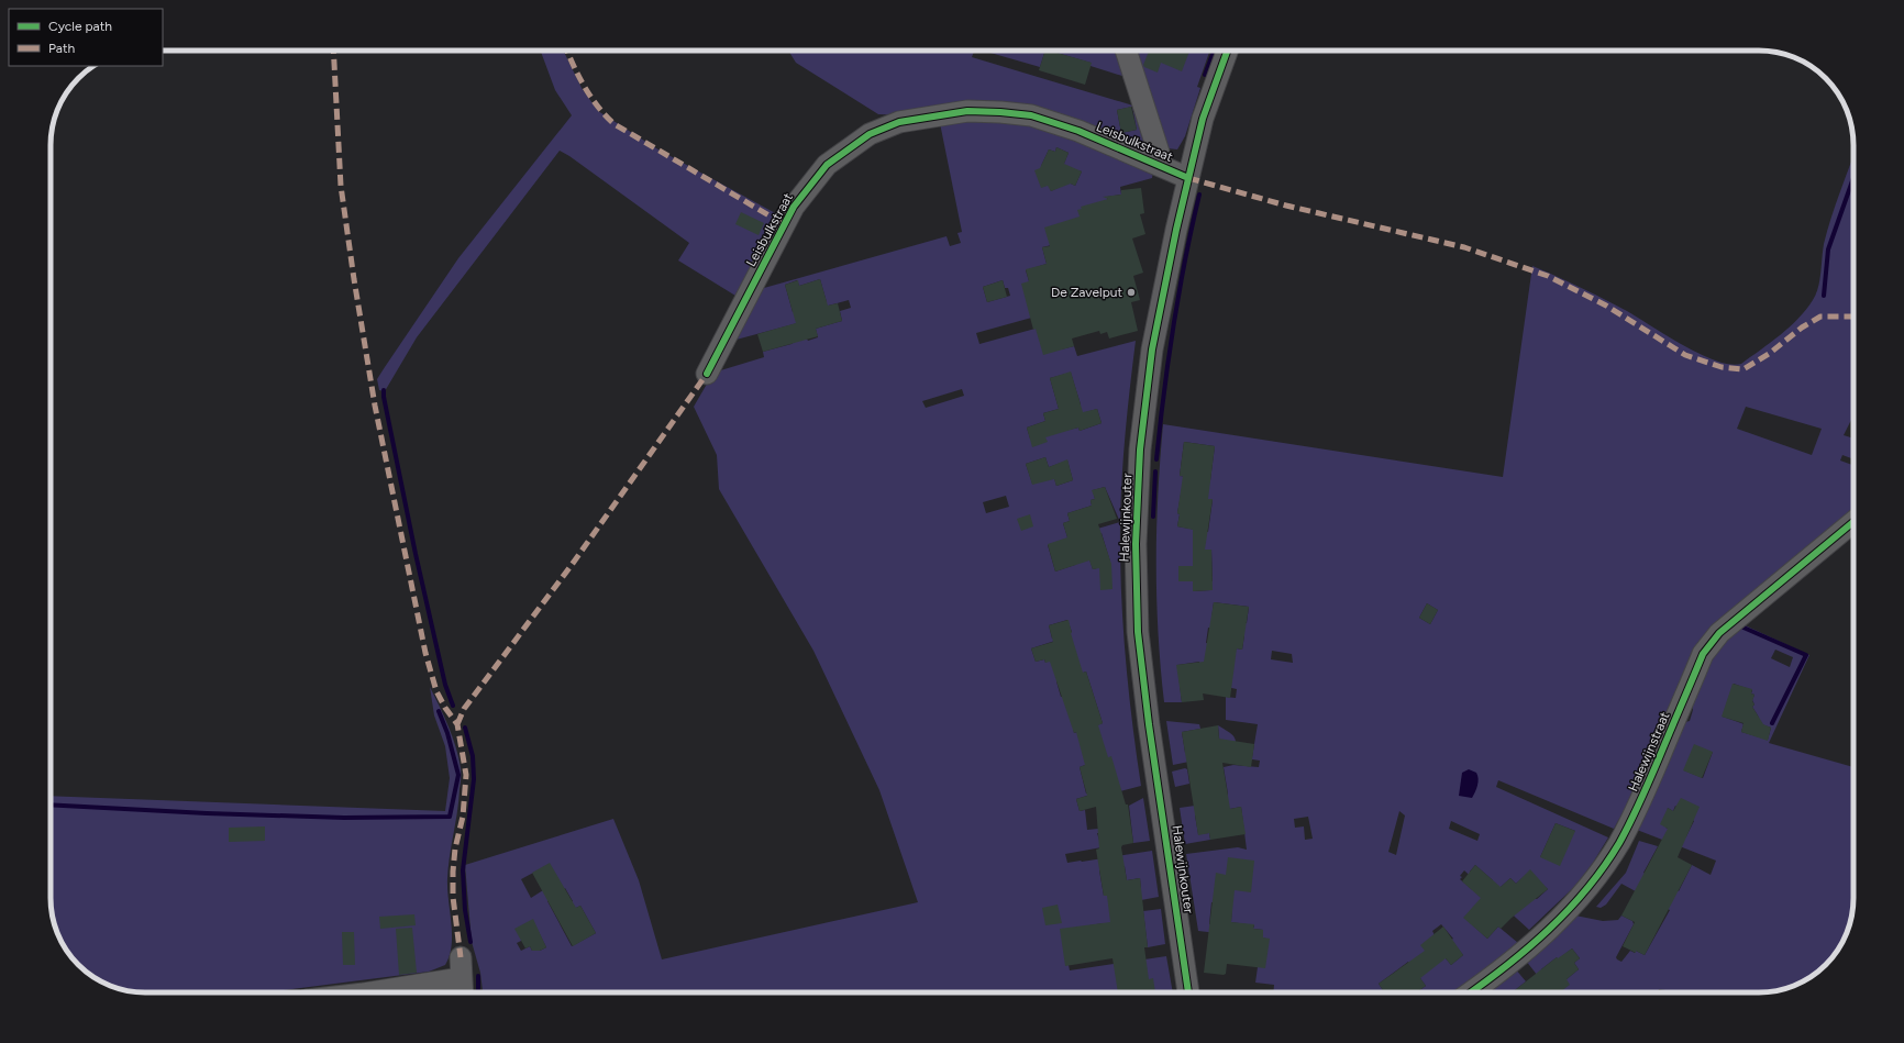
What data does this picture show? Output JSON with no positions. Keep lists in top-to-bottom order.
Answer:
{
  "streets": {
    "street": ["Leisbulkstraat", "Halewijnkouter", "Halewijnstraat"]
  },
  "crossings": [
    ["Leisbulkstraat", "Halewijnkouter"]
  ],
  "places": ["De Zavelput"],
  "legend": ["Cycle path", "Path"]
}
